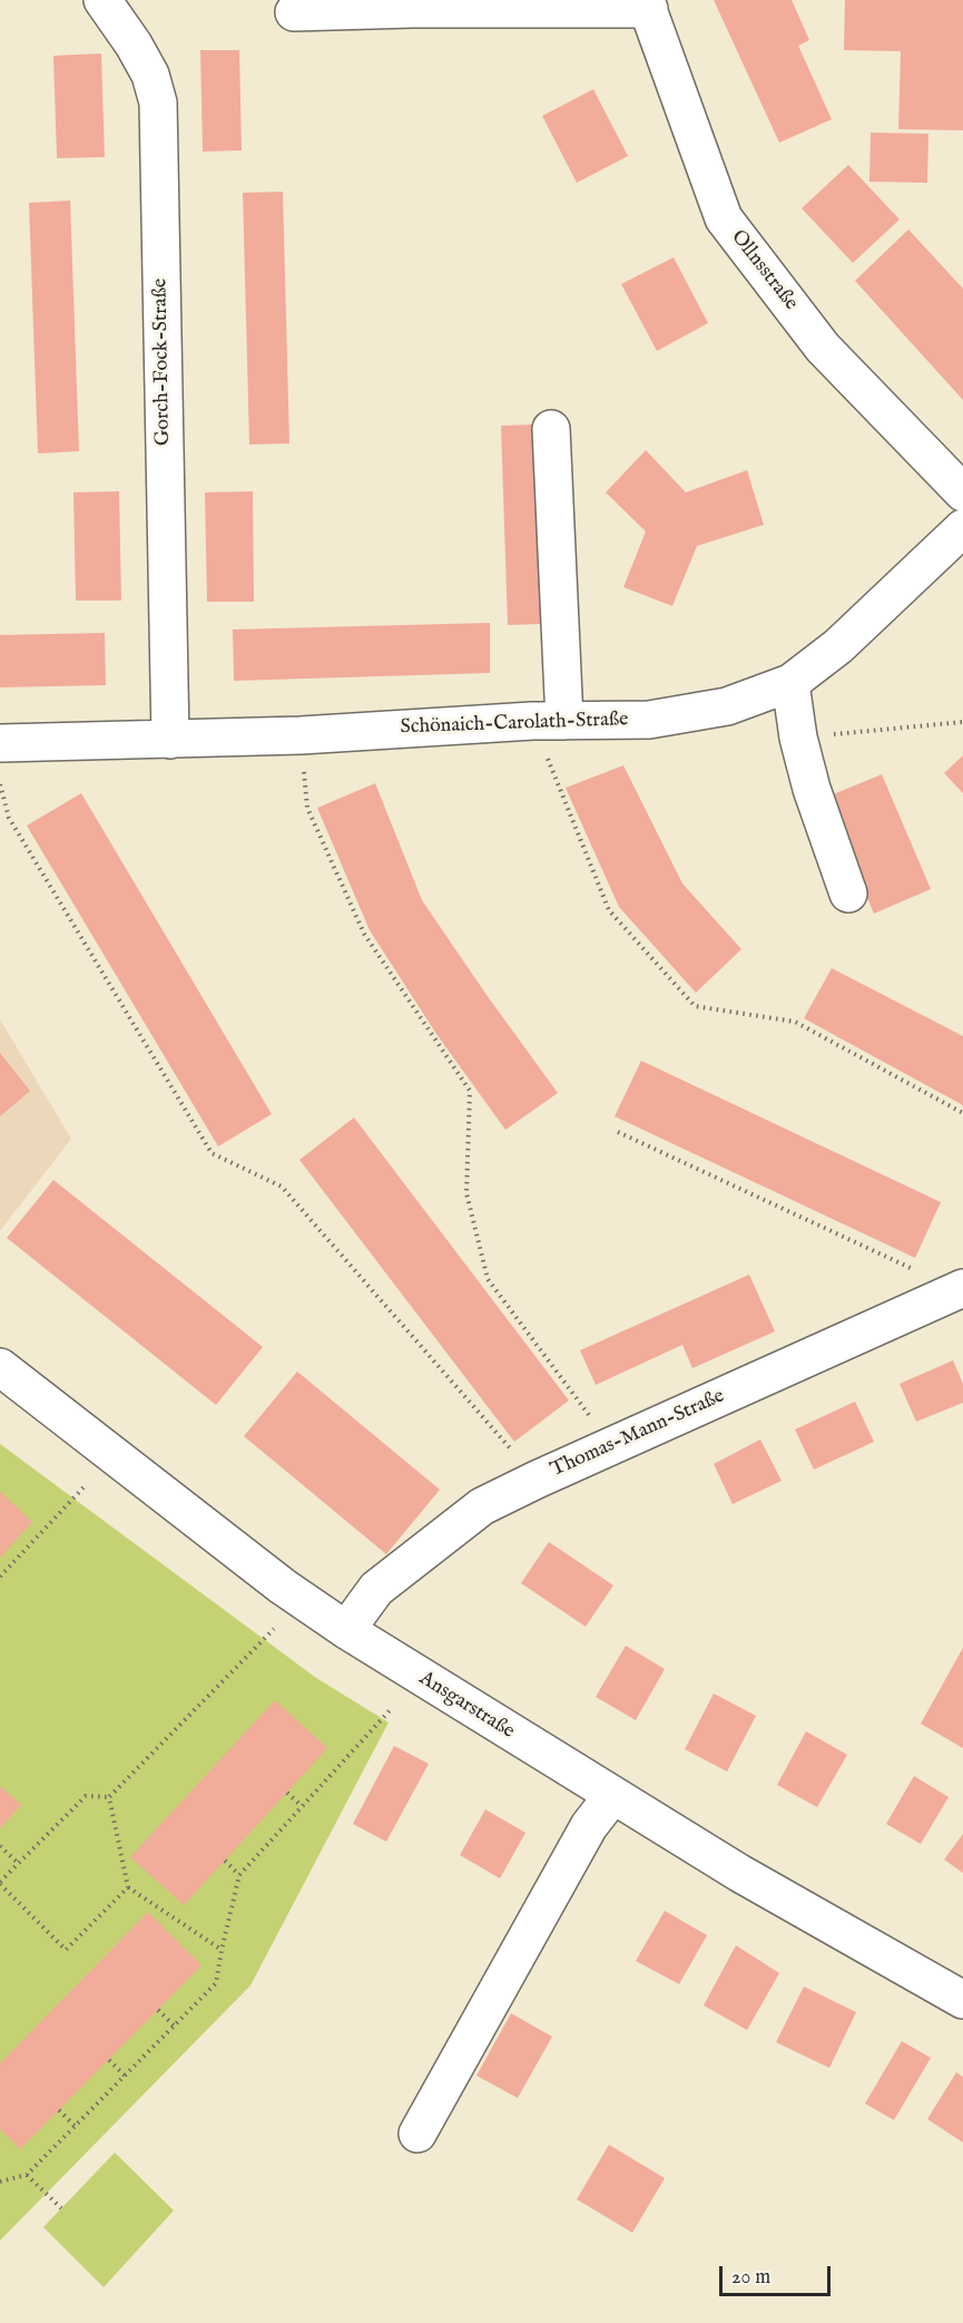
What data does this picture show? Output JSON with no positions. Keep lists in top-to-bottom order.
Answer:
{
  "streets": {
    "street": [
      "Ollnsstraße",
      "Gorch-Fock-Straße",
      "Schönaich-Carolath-Straße",
      "Thomas-Mann-Straße",
      "Ansgarstraße"
    ]
  },
  "crossings": [
    ["Gorch-Fock-Straße", "Schönaich-Carolath-Straße"],
    ["Thomas-Mann-Straße", "Ansgarstraße"]
  ],
  "scale_bar": "20 m"
}
